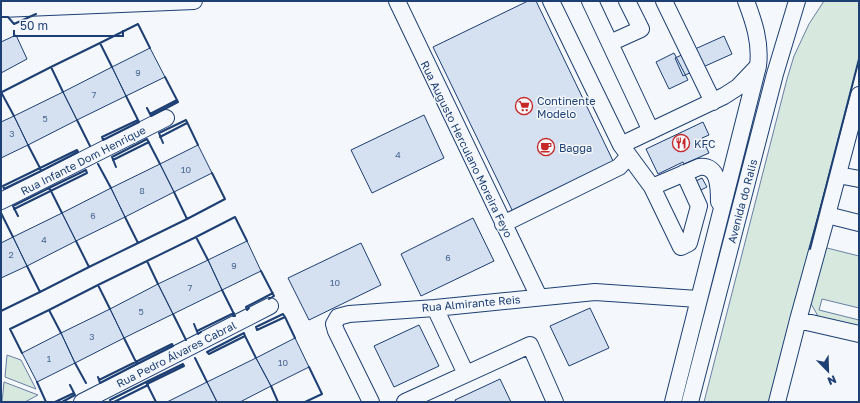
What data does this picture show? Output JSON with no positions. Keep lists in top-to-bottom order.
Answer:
{
  "streets": {
    "street": [
      "Rua Augusto Herculano Moreira Feyo",
      "Rua Infante Dom Henrique",
      "Avenida do Ralis",
      "Rua Almirante Reis",
      "Rua Pedro Álvares Cabral"
    ]
  },
  "crossings": [
    ["Rua Augusto Herculano Moreira Feyo", "Rua Almirante Reis"],
    ["Avenida do Ralis", "Rua Almirante Reis"]
  ],
  "places": {
    "supermarket": ["Continente Modelo"],
    "restaurant": ["KFC"],
    "cafe": ["Bagga"]
  },
  "house_numbers": [
    "9",
    "7",
    "5",
    "3",
    "4",
    "10",
    "8",
    "6",
    "4",
    "2",
    "6",
    "9",
    "10",
    "7",
    "5",
    "3",
    "1",
    "10"
  ],
  "scale_bar": "50 m",
  "north": "bottom right"
}
